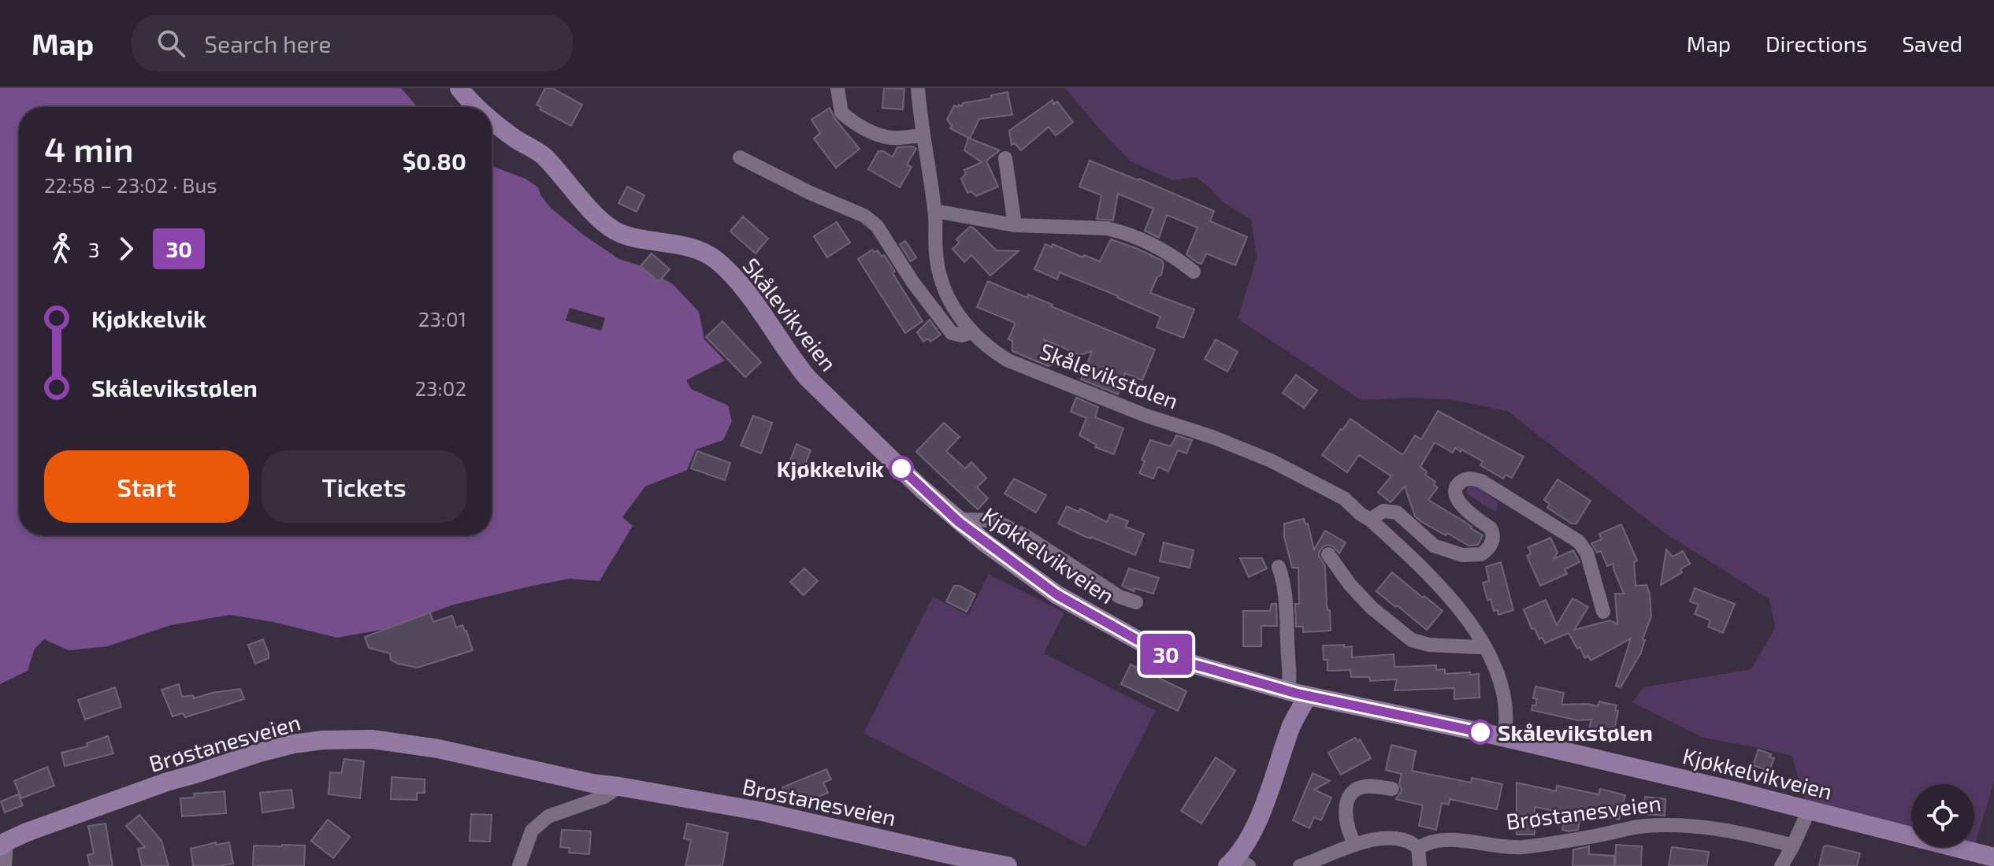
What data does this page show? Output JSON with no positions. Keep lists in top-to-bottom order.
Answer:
{
  "streets": {
    "main road": ["Skålevikveien", "Kjøkkelvikveien", "Brøstanesveien"],
    "street": ["Skålevikstølen"]
  },
  "crossings": [
    ["Skålevikveien", "Kjøkkelvikveien"],
    ["Skålevikstølen", "Kjøkkelvikveien"]
  ],
  "places": ["Kjøkkelvik", "Skålevikstølen"],
  "lines": ["bus line 30"],
  "page": {
    "header": "Map",
    "search": "Search here",
    "nav": ["Map", "Directions", "Saved"],
    "on_map": "30",
    "heading": ["4 min", "22:58 – 23:02 · Bus", "$0.80"],
    "legs": ["3", "30"],
    "list": [
      {
        "name": "Kjøkkelvik",
        "value": "23:01"
      },
      {
        "name": "Skålevikstølen",
        "value": "23:02"
      }
    ],
    "buttons": ["Start", "Tickets"]
  }
}
